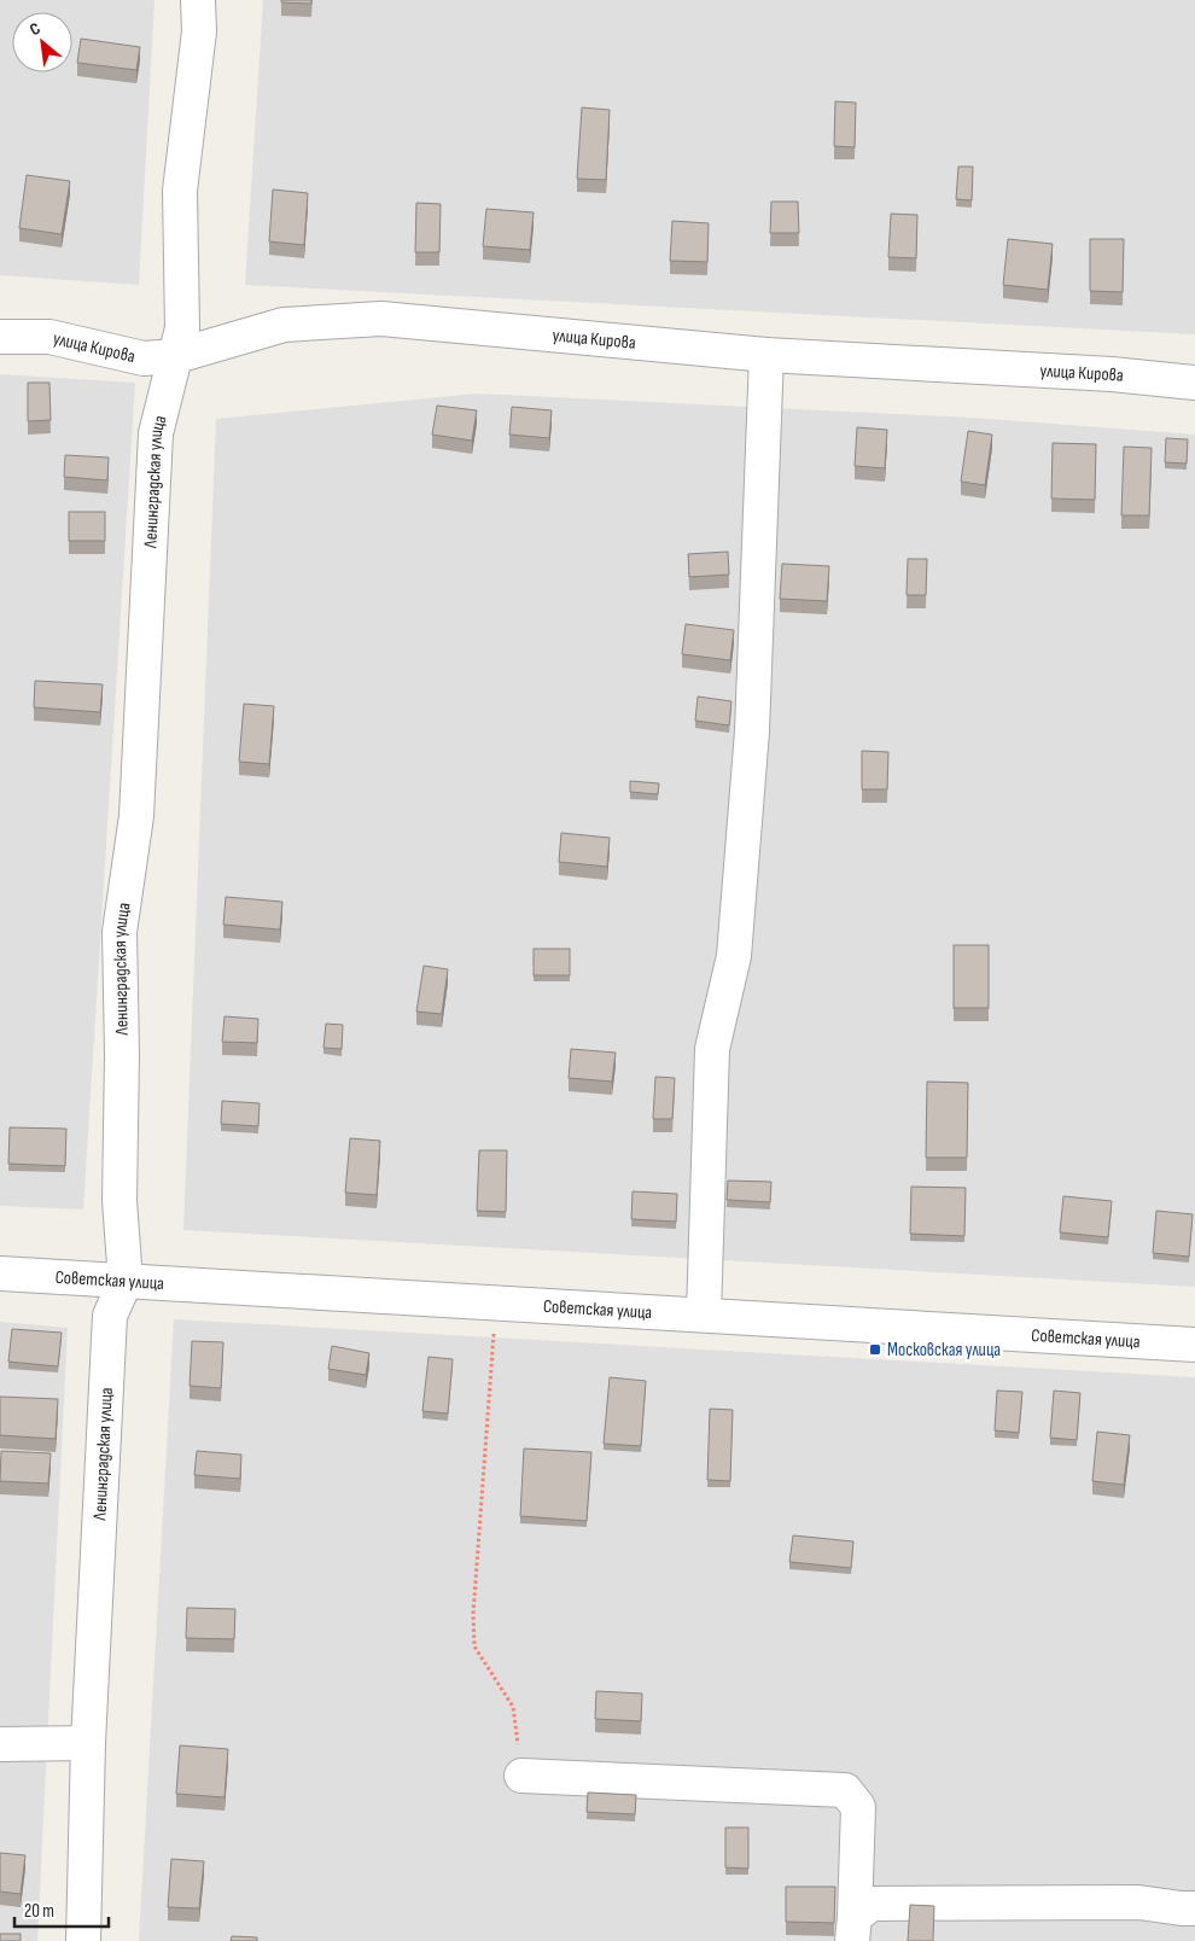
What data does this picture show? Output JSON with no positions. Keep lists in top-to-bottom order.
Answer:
{
  "streets": {
    "street": ["улица Кирова", "Ленинградская улица", "Советская улица"]
  },
  "crossings": [
    ["улица Кирова", "Ленинградская улица"],
    ["Ленинградская улица", "Советская улица"]
  ],
  "places": {
    "transit": ["Московская улица"]
  },
  "scale_bar": "20 m",
  "north": "top left"
}
